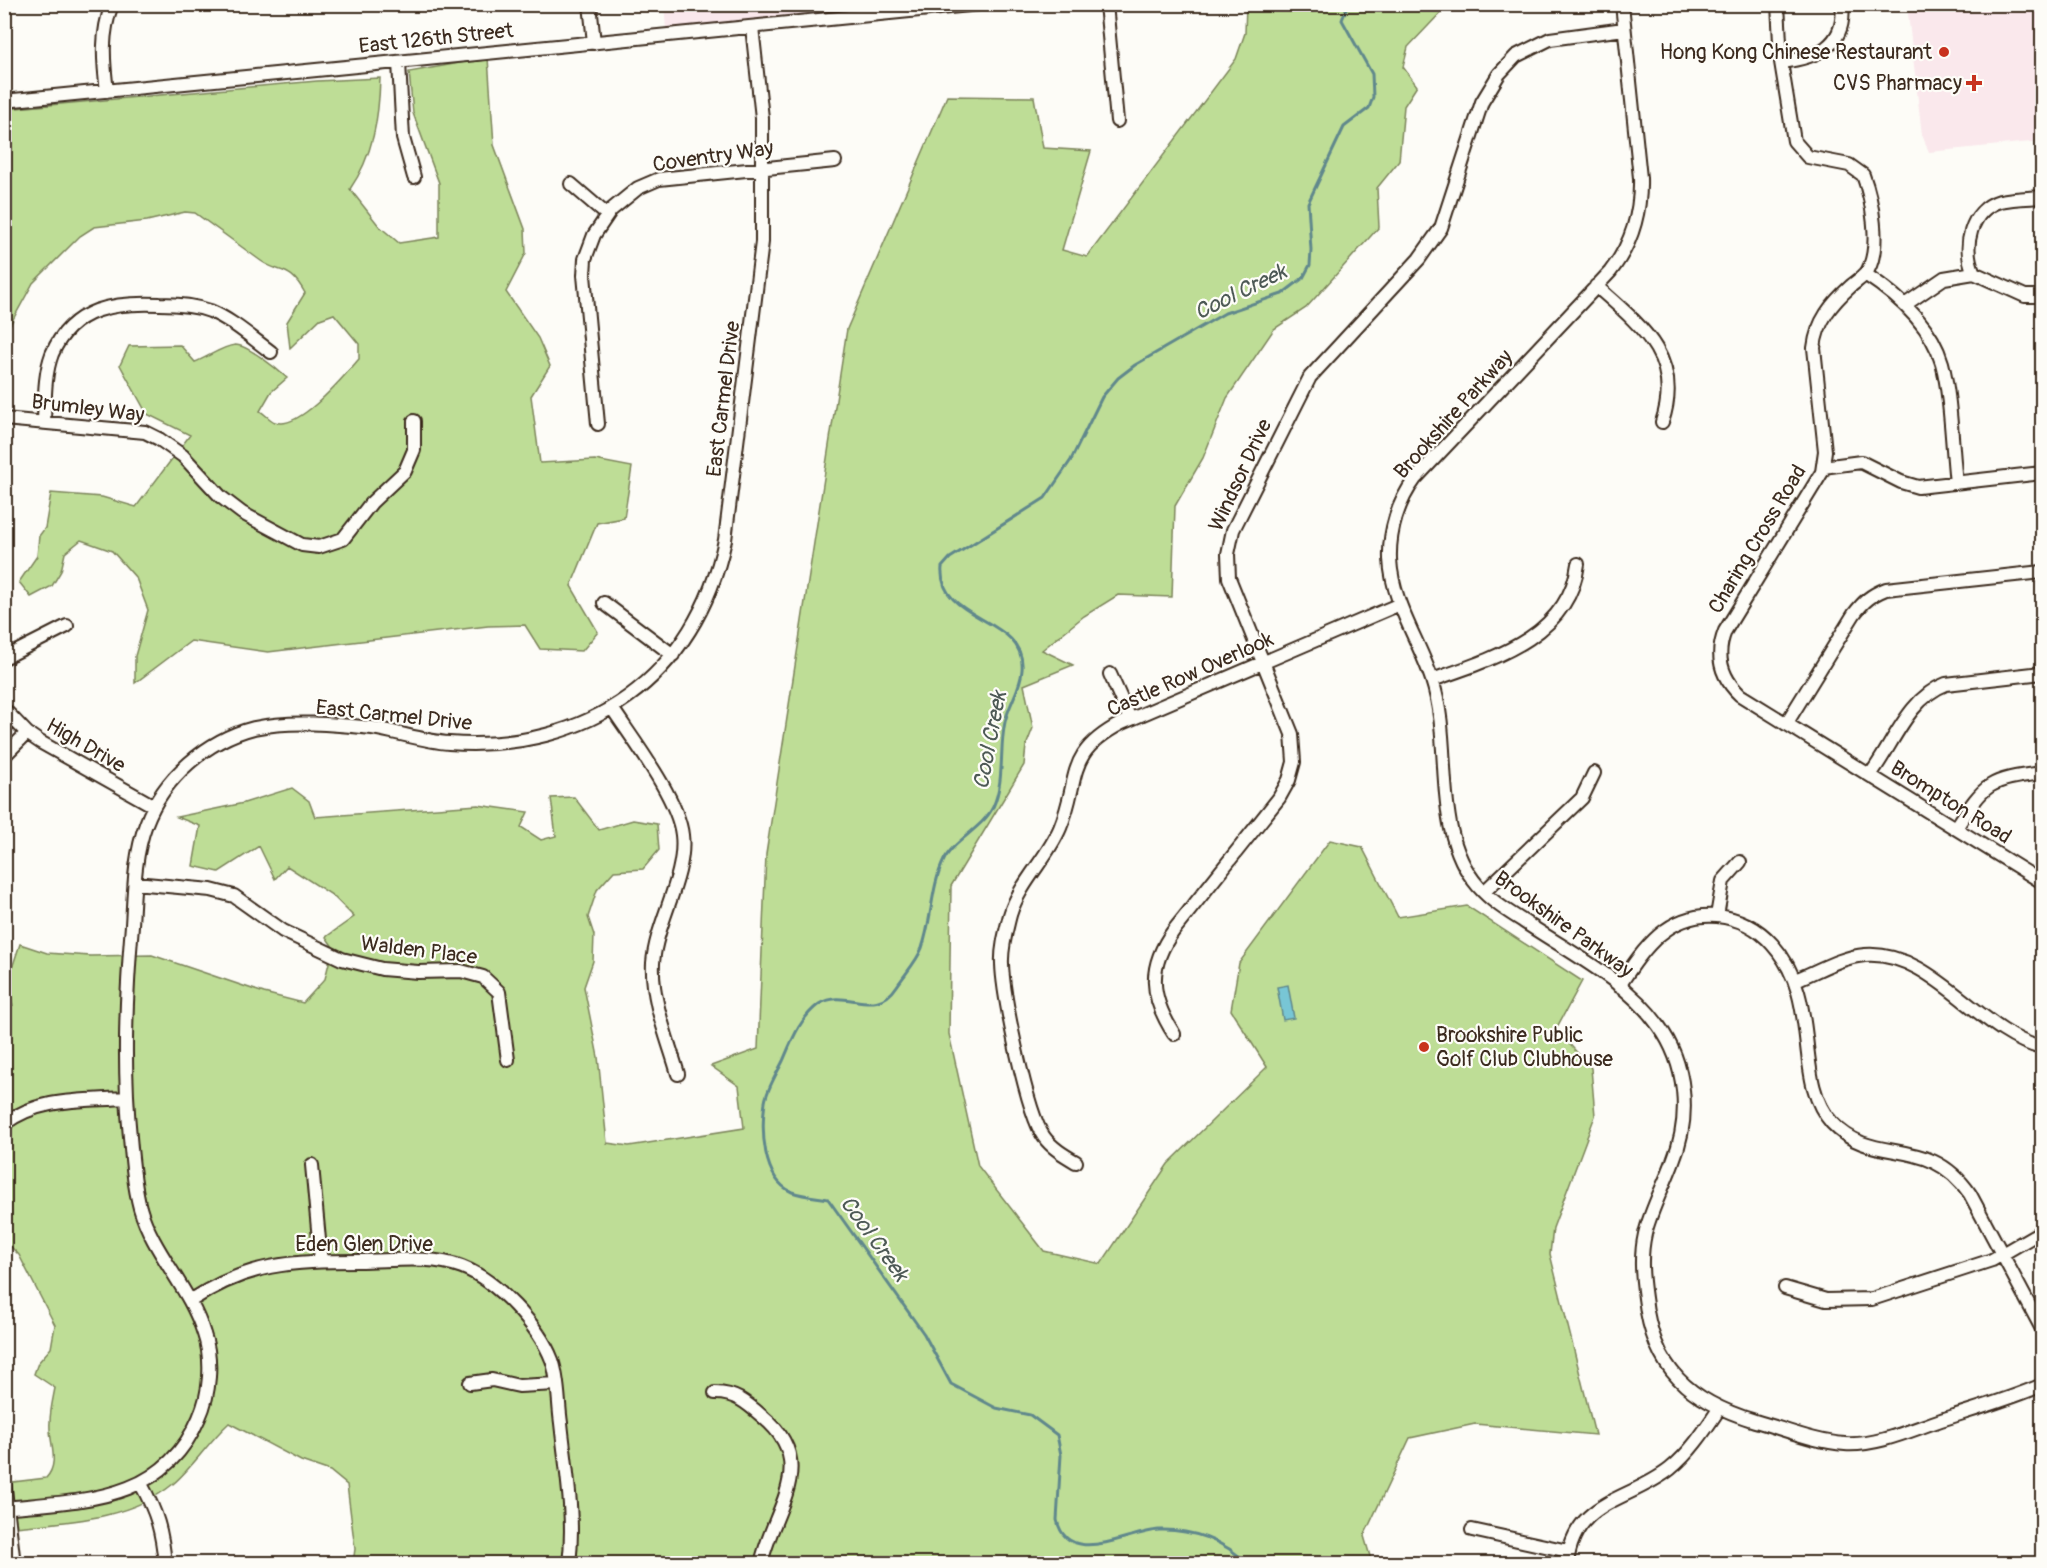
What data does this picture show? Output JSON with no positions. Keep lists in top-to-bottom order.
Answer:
{
  "streets": {
    "street": [
      "East 126th Street",
      "Coventry Way",
      "East Carmel Drive",
      "Brumley Way",
      "Brookshire Parkway",
      "Windsor Drive",
      "Charing Cross Road",
      "Castle Row Overlook",
      "High Drive",
      "Brompton Road",
      "Walden Place",
      "Eden Glen Drive"
    ]
  },
  "crossings": [
    ["East 126th Street", "East Carmel Drive"],
    ["Coventry Way", "East Carmel Drive"],
    ["East Carmel Drive", "High Drive"],
    ["East Carmel Drive", "Walden Place"],
    ["East Carmel Drive", "Eden Glen Drive"],
    ["Brookshire Parkway", "Windsor Drive"],
    ["Brookshire Parkway", "Castle Row Overlook"],
    ["Windsor Drive", "Castle Row Overlook"],
    ["Charing Cross Road", "Brompton Road"]
  ],
  "water": ["Cool Creek"],
  "places": {
    "other": ["Hong Kong Chinese Restaurant", "Brookshire Public Golf Club Clubhouse"],
    "health": ["CVS Pharmacy"]
  }
}
